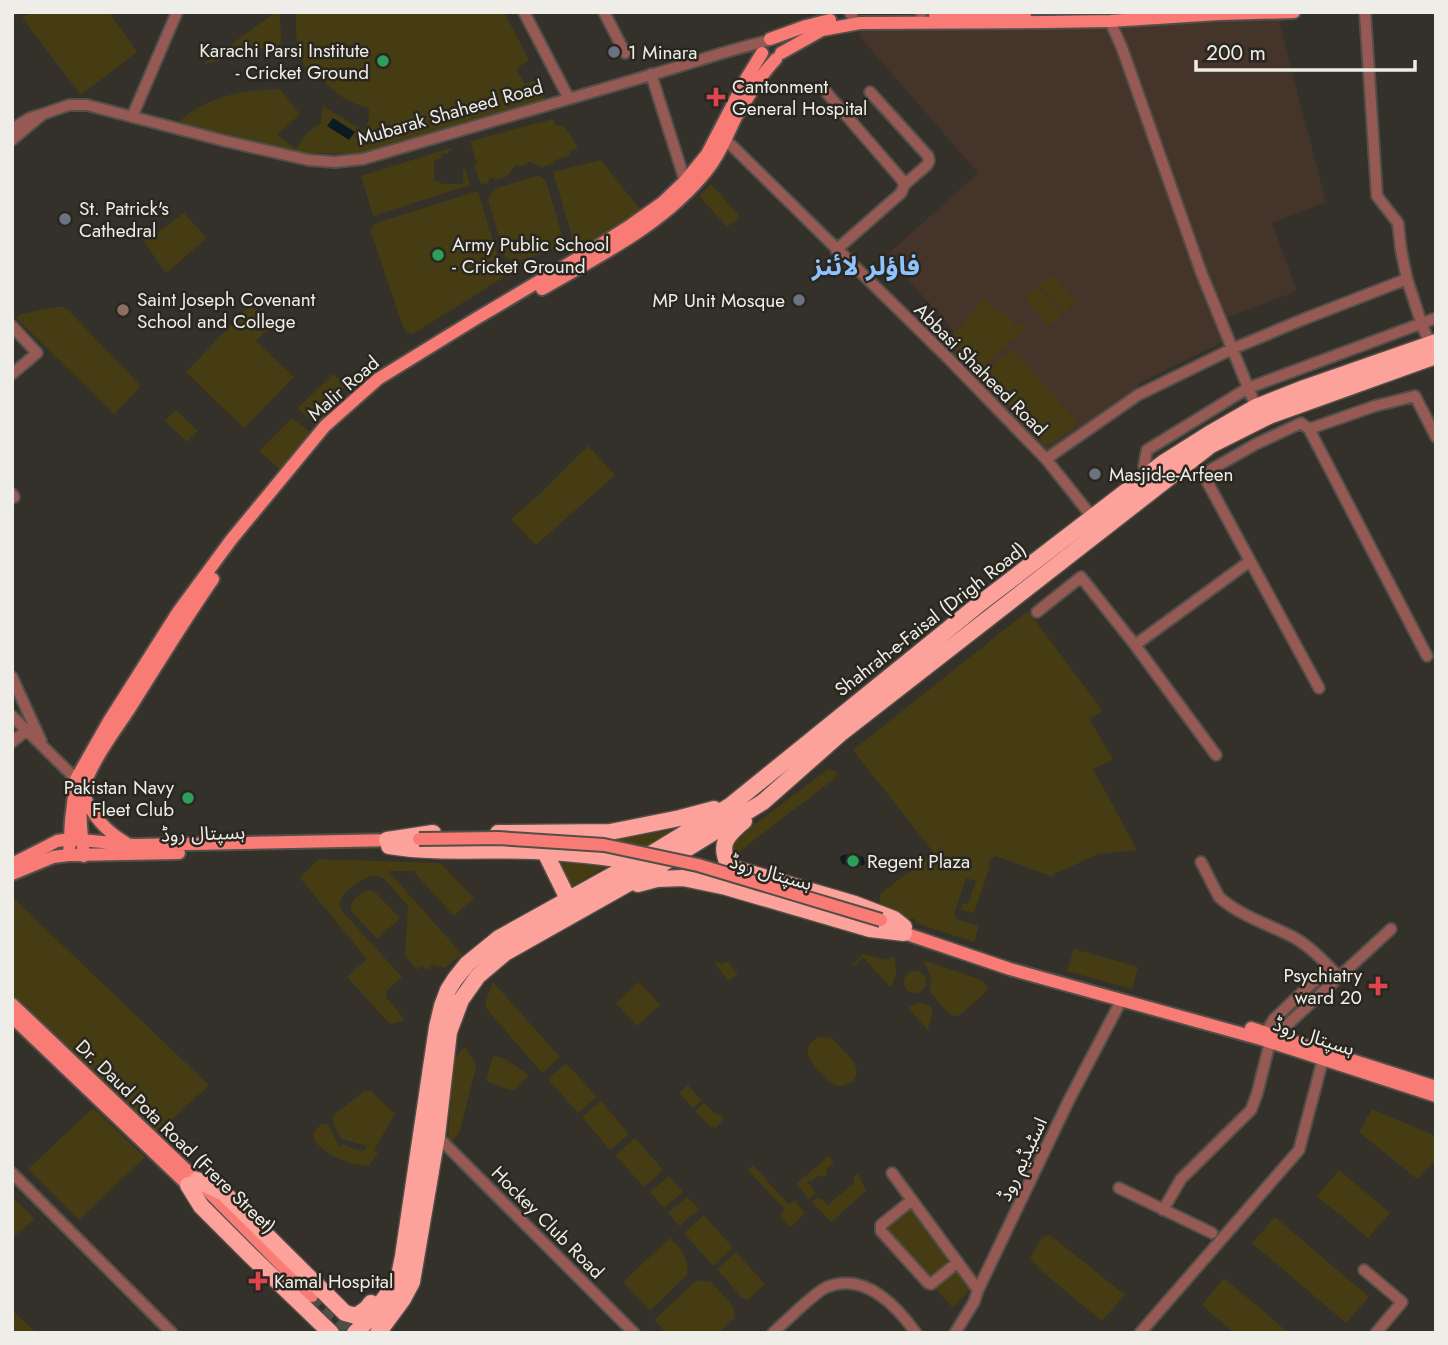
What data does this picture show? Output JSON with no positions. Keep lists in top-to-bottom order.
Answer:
{
  "streets": {
    "highway": ["Shahrah-e-Faisal (Drigh Road)"],
    "main road": ["Malir Road", "ہسپتال روڈ", "Dr. Daud Pota Road (Frere Street)"],
    "street": [
      "Mubarak Shaheed Road",
      "Abbasi Shaheed Road",
      "اسٹیڈیم روڈ",
      "Hockey Club Road"
    ]
  },
  "crossings": [
    ["Mubarak Shaheed Road", "Malir Road"],
    ["Abbasi Shaheed Road", "Malir Road"],
    ["Abbasi Shaheed Road", "Shahrah-e-Faisal (Drigh Road)"],
    ["Malir Road", "ہسپتال روڈ"],
    ["ہسپتال روڈ", "اسٹیڈیم روڈ"]
  ],
  "districts": ["فاؤلر لائنز"],
  "places": {
    "other": [
      "1 Minara",
      "Karachi Parsi Institute - Cricket Ground",
      "St. Patrick's Cathedral",
      "Army Public School - Cricket Ground",
      "MP Unit Mosque",
      "Saint Joseph Covenant School and College",
      "Masjid-e-Arfeen",
      "Pakistan Navy Fleet Club",
      "Regent Plaza"
    ],
    "health": ["Cantonment General Hospital", "Psychiatry ward 20", "Kamal Hospital"]
  },
  "scale_bar": "200 m"
}
